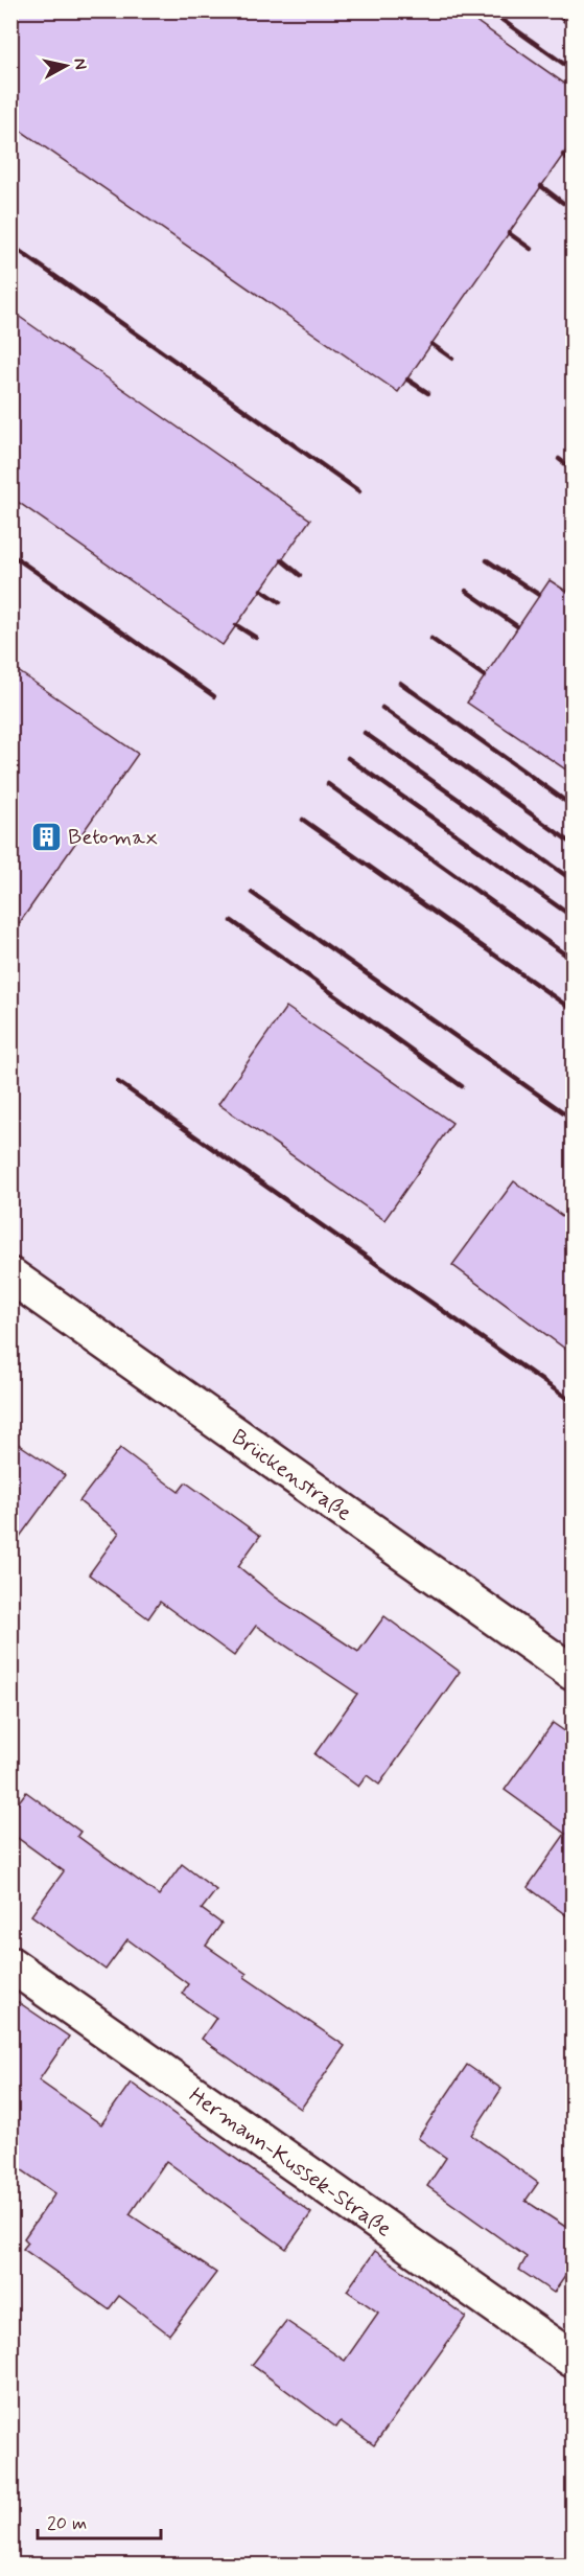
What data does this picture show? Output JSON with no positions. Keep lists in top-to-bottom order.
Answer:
{
  "streets": {
    "street": ["Brückenstraße", "Hermann-Kussek-Straße"]
  },
  "places": {
    "building": ["Betomax"]
  },
  "scale_bar": "20 m",
  "north": "right"
}
